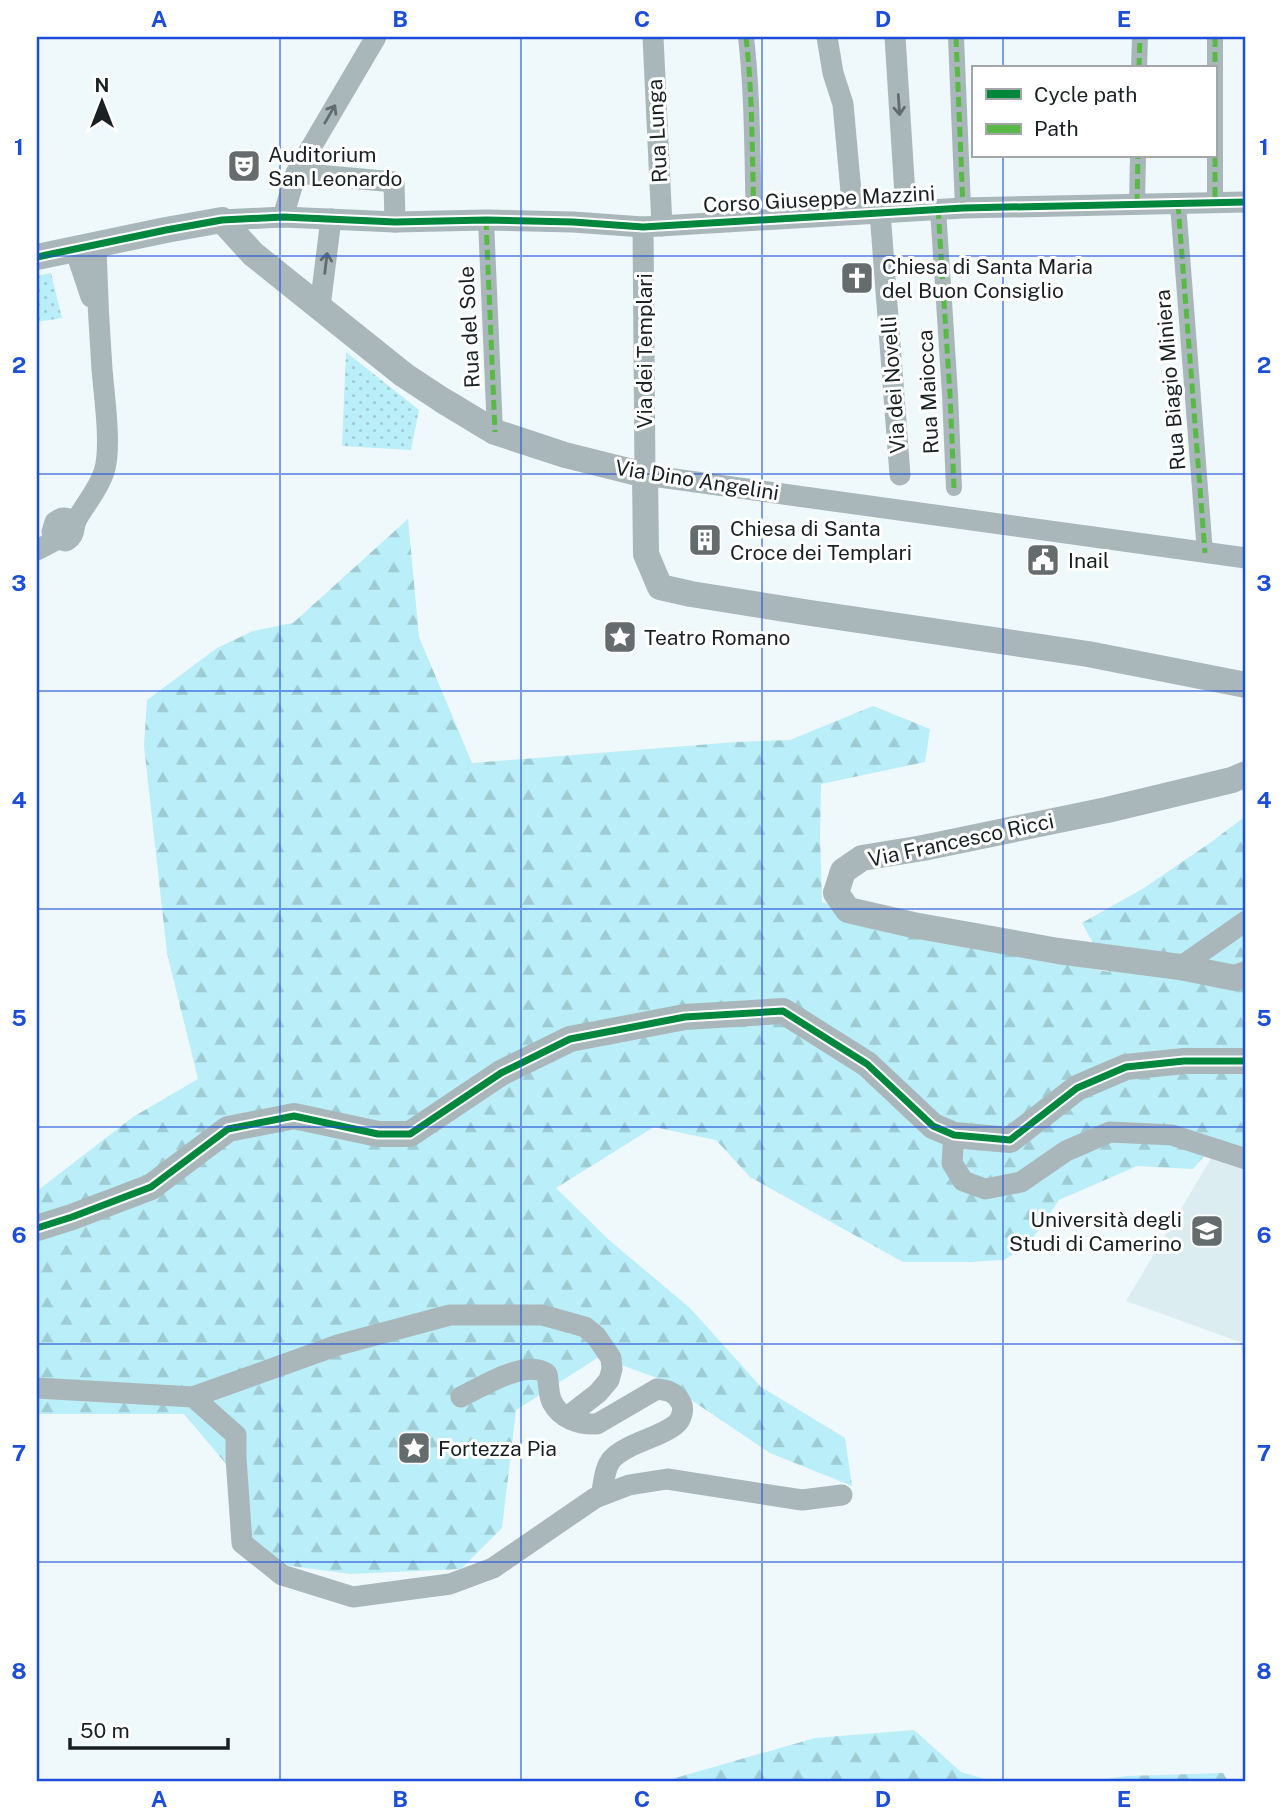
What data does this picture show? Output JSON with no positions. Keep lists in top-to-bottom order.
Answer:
{
  "streets": {
    "street": [
      "Rua Lunga",
      "Corso Giuseppe Mazzini",
      "Rua del Sole",
      "Via dei Templari",
      "Rua Biagio Miniera",
      "Via dei Novelli",
      "Rua Maiocca",
      "Via Dino Angelini",
      "Via Francesco Ricci"
    ]
  },
  "crossings": [
    ["Rua Lunga", "Corso Giuseppe Mazzini"],
    ["Rua Lunga", "Via dei Templari"],
    ["Corso Giuseppe Mazzini", "Rua del Sole"],
    ["Corso Giuseppe Mazzini", "Via dei Templari"],
    ["Corso Giuseppe Mazzini", "Rua Biagio Miniera"],
    ["Corso Giuseppe Mazzini", "Via dei Novelli"],
    ["Corso Giuseppe Mazzini", "Rua Maiocca"],
    ["Corso Giuseppe Mazzini", "Via Dino Angelini"],
    ["Rua del Sole", "Via Dino Angelini"],
    ["Via dei Templari", "Via Dino Angelini"],
    ["Rua Biagio Miniera", "Via Dino Angelini"]
  ],
  "places": {
    "theatre": ["Auditorium San Leonardo"],
    "church": ["Chiesa di Santa Maria del Buon Consiglio"],
    "building": ["Chiesa di Santa Croce dei Templari"],
    "public building": ["Inail"],
    "place": ["Teatro Romano", "Fortezza Pia"],
    "school or university": ["Università degli Studi di Camerino"]
  },
  "legend": ["Cycle path", "Path"],
  "scale_bar": "50 m",
  "north": "top",
  "grid": {
    "columns": [
      "A",
      "B",
      "C",
      "D",
      "E"
    ],
    "rows": [
      "1",
      "2",
      "3",
      "4",
      "5",
      "6",
      "7",
      "8"
    ]
  }
}
